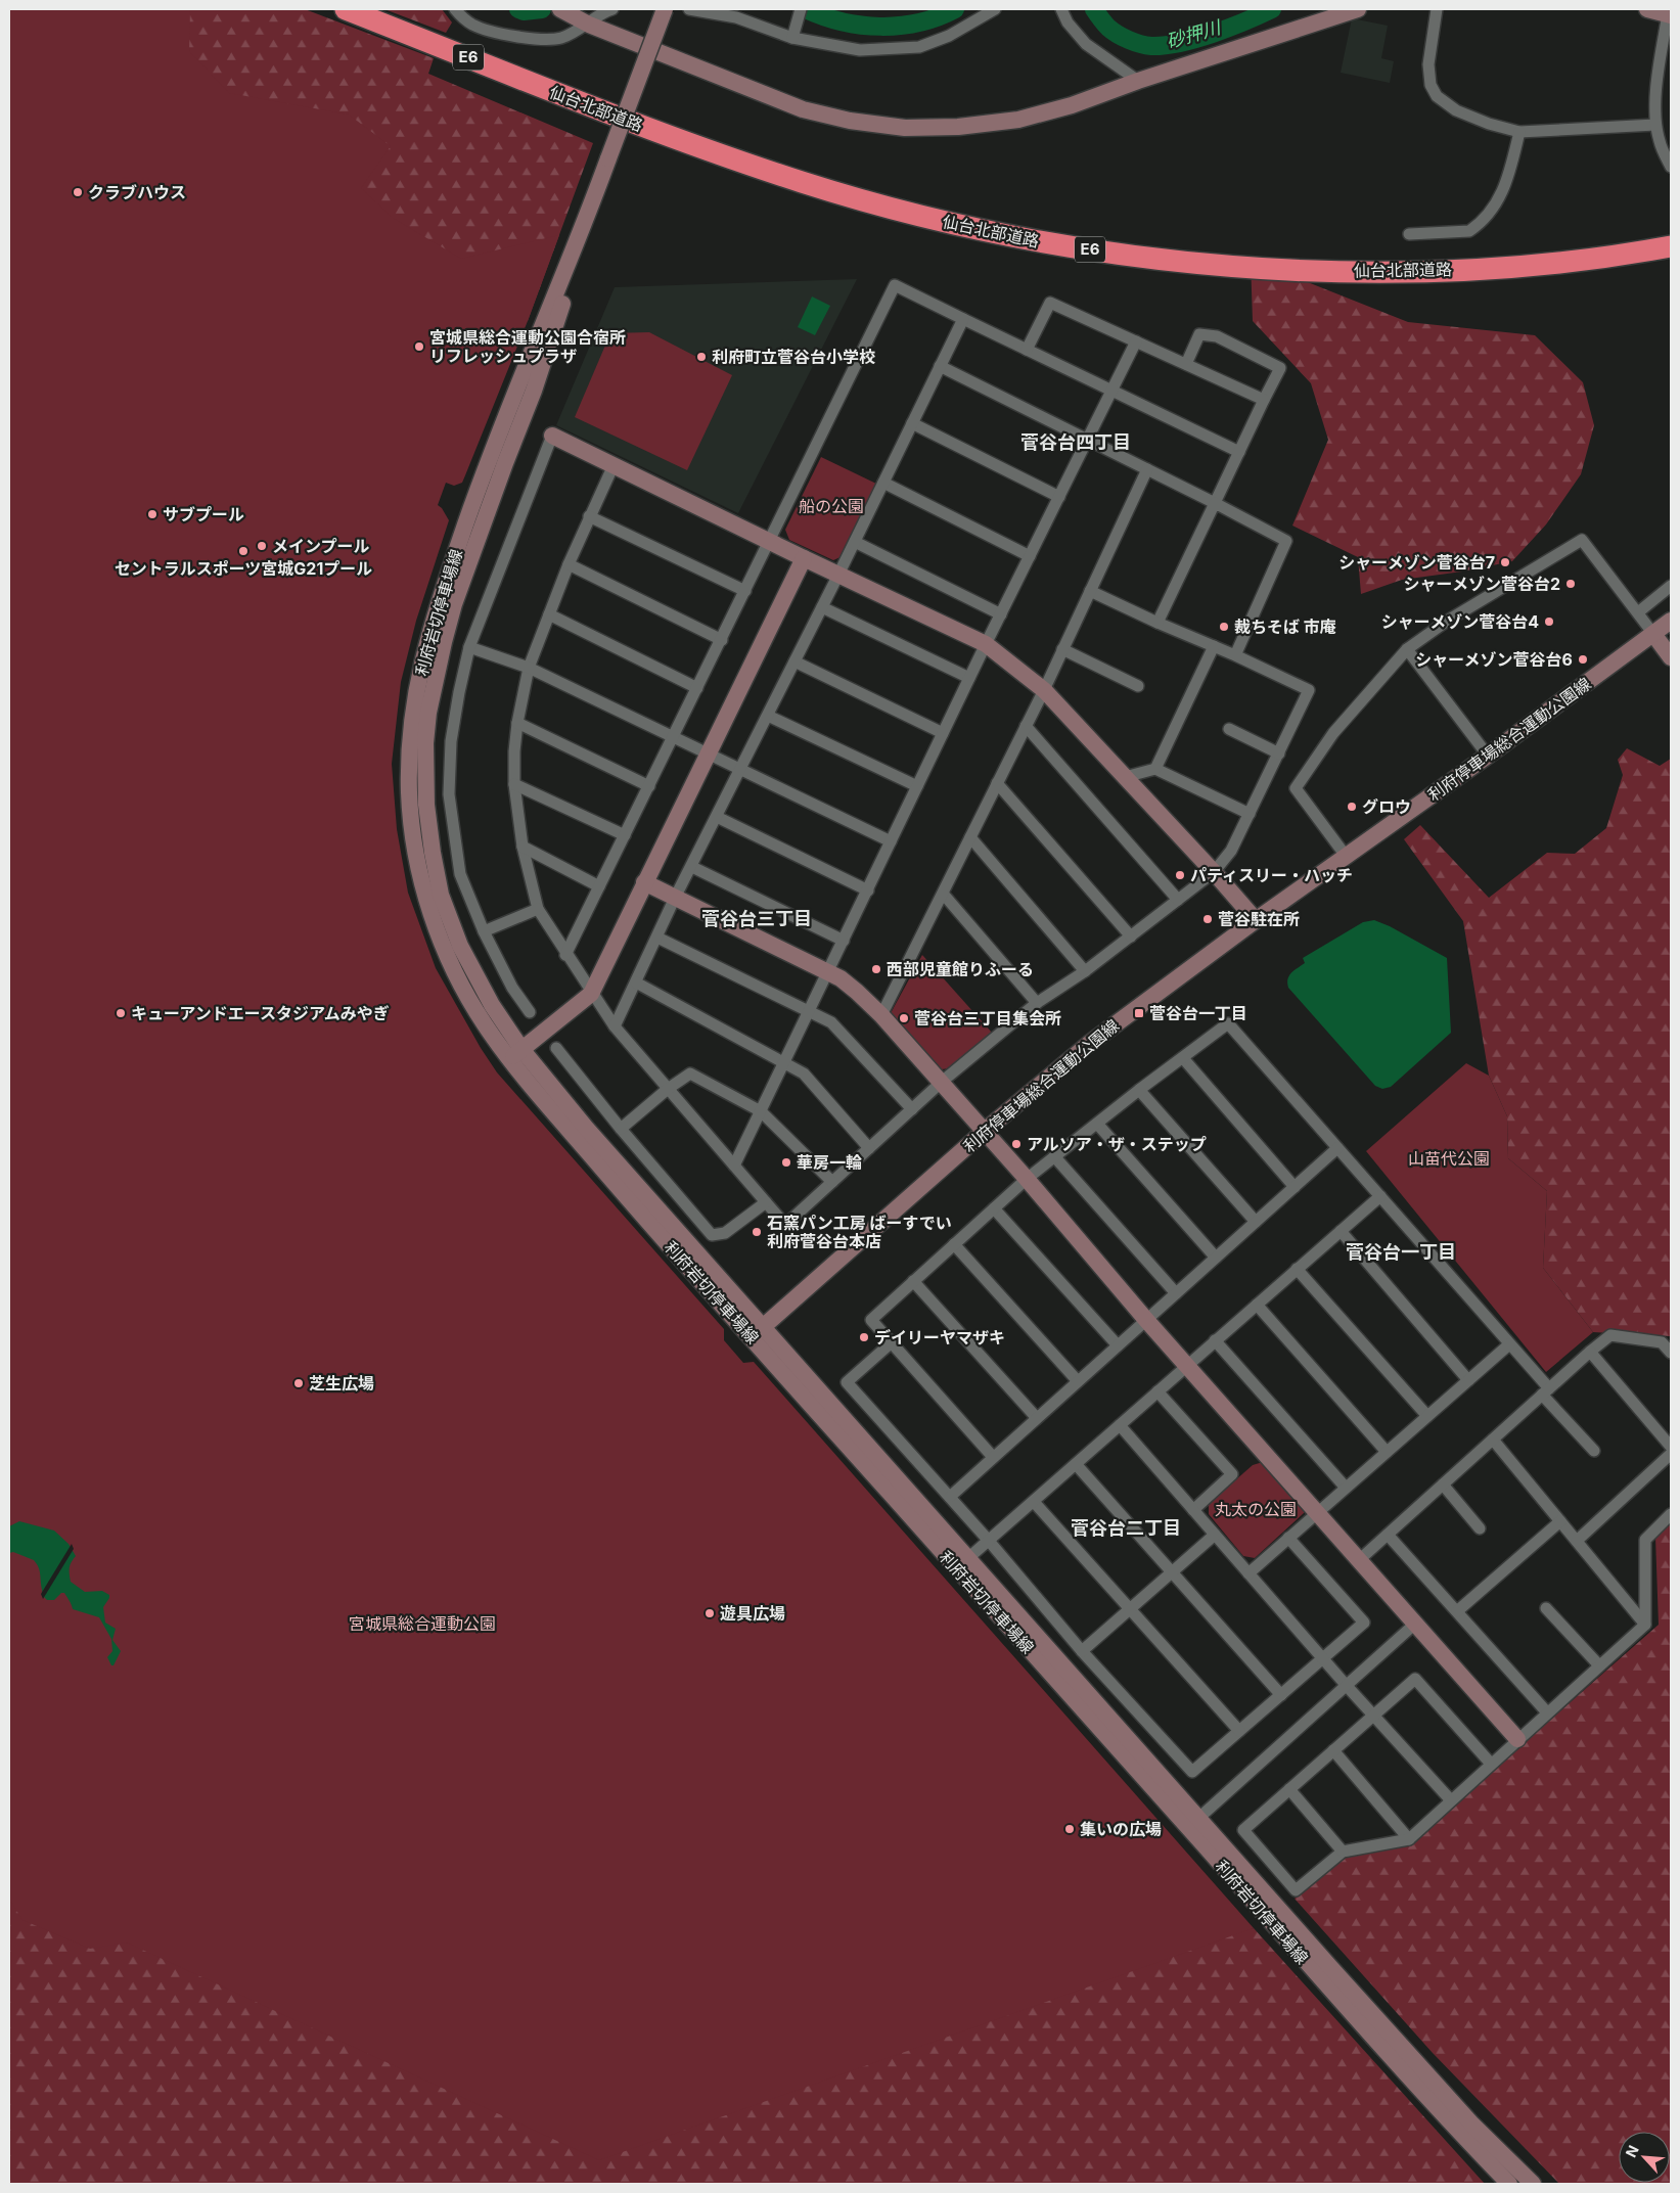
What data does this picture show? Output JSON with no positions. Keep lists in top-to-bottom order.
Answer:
{
  "streets": {
    "highway": ["E6", "仙台北部道路"],
    "main road": ["利府岩切停車場線", "利府停車場総合運動公園線"]
  },
  "crossings": [
    ["利府岩切停車場線", "利府停車場総合運動公園線"]
  ],
  "districts": [
    "菅谷台四丁目",
    "菅谷台三丁目",
    "菅谷台一丁目",
    "菅谷台二丁目"
  ],
  "water": ["砂押川"],
  "parks": [
    "船の公園",
    "山苗代公園",
    "丸太の公園",
    "宮城県総合運動公園"
  ],
  "places": {
    "other": [
      "クラブハウス",
      "宮城県総合運動公園合宿所 リフレッシュプラザ",
      "利府町立菅谷台小学校",
      "サブプール",
      "メインプール",
      "セントラルスポーツ宮城G21プール",
      "シャーメゾン菅谷台7",
      "シャーメゾン菅谷台2",
      "シャーメゾン菅谷台4",
      "裁ちそば 市庵",
      "シャーメゾン菅谷台6",
      "グロウ",
      "パティスリー・ハッチ",
      "菅谷駐在所",
      "西部児童館りふーる",
      "キューアンドエースタジアムみやぎ",
      "菅谷台三丁目集会所",
      "アルソア・ザ・ステップ",
      "華房一輪",
      "石窯パン工房 ばーすでい 利府菅谷台本店",
      "デイリーヤマザキ",
      "芝生広場",
      "遊具広場",
      "集いの広場"
    ],
    "transit": ["菅谷台一丁目"]
  },
  "north": "top left"
}
